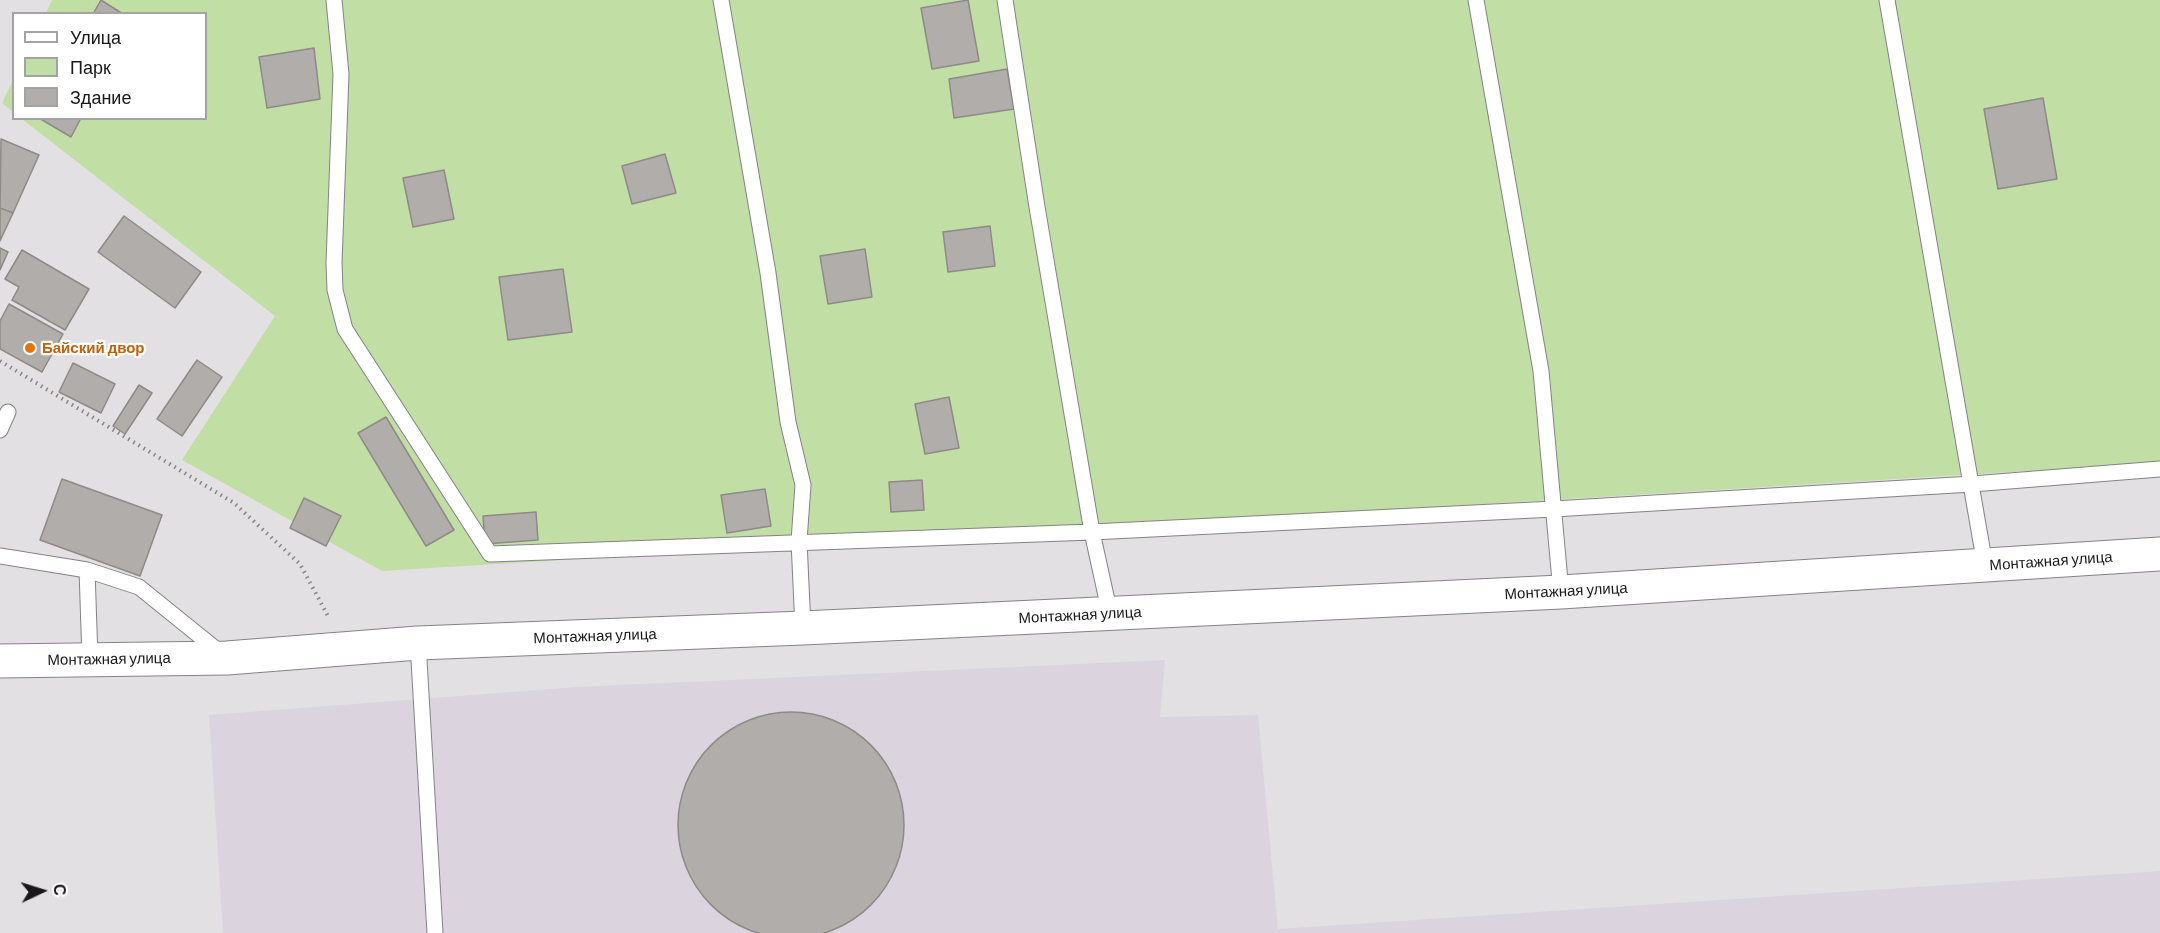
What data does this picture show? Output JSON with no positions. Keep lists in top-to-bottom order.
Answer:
{
  "streets": {
    "street": ["Монтажная улица"]
  },
  "places": ["Байский двор"],
  "legend": ["Улица", "Парк", "Здание"],
  "north": "right"
}
